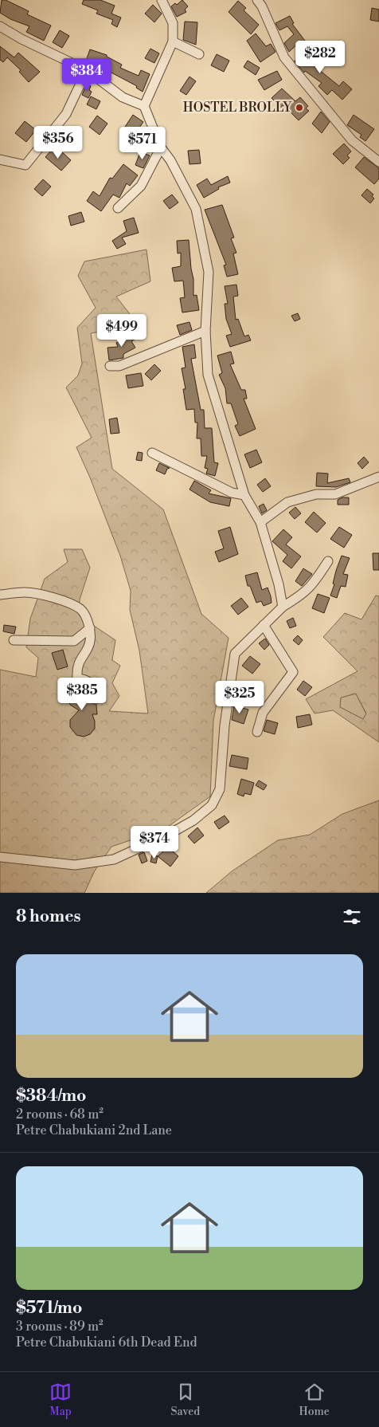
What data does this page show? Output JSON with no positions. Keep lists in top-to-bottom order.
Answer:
{
  "places": ["HOSTEL BROLLY"],
  "page": {
    "price": [
      "$282",
      "$384",
      "$356",
      "$571",
      "$499",
      "$385",
      "$325",
      "$374"
    ],
    "heading": "8 homes",
    "list": [
      {
        "name": "$384/mo",
        "note": "2 rooms · 68 m² · Petre Chabukiani 2nd Lane"
      },
      {
        "name": "$571/mo",
        "note": "3 rooms · 89 m² · Petre Chabukiani 6th Dead End"
      }
    ],
    "tabs": ["Map", "Saved", "Home"]
  }
}
